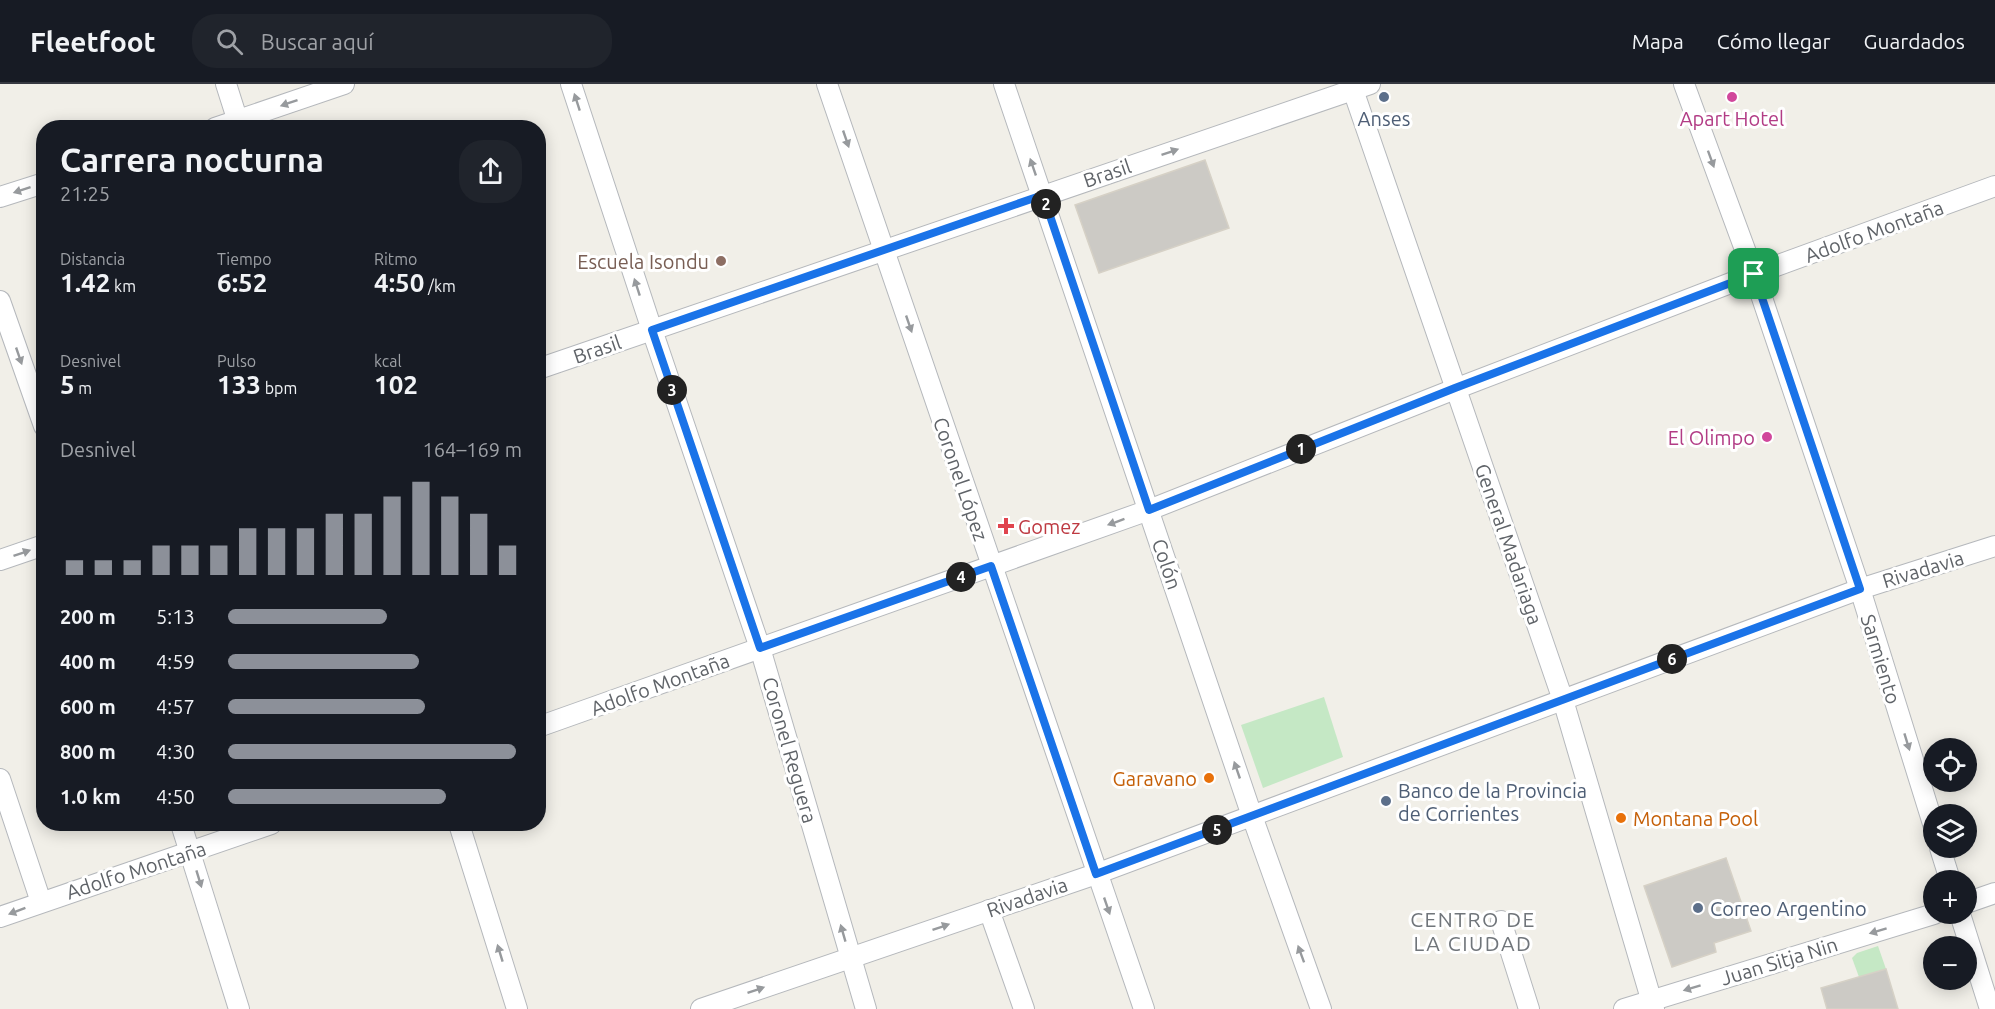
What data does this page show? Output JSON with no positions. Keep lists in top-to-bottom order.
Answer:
{
  "streets": {
    "street": [
      "Brasil",
      "Adolfo Montaña",
      "Coronel López",
      "General Madariaga",
      "Colón",
      "Rivadavia",
      "Sarmiento",
      "Coronel Reguera",
      "Juan Sitja Nin"
    ]
  },
  "crossings": [
    ["Brasil", "Coronel López"],
    ["Brasil", "General Madariaga"],
    ["Brasil", "Colón"],
    ["Brasil", "Coronel Reguera"],
    ["Adolfo Montaña", "Coronel López"],
    ["Adolfo Montaña", "General Madariaga"],
    ["Adolfo Montaña", "Colón"],
    ["Adolfo Montaña", "Sarmiento"],
    ["Adolfo Montaña", "Coronel Reguera"],
    ["Coronel López", "Rivadavia"],
    ["General Madariaga", "Rivadavia"],
    ["General Madariaga", "Juan Sitja Nin"],
    ["Colón", "Rivadavia"],
    ["Rivadavia", "Sarmiento"],
    ["Rivadavia", "Coronel Reguera"]
  ],
  "one_way": [
    "Brasil",
    "Coronel López",
    "Colón",
    "Sarmiento",
    "Coronel Reguera",
    "Juan Sitja Nin"
  ],
  "districts": ["CENTRO DE LA CIUDAD"],
  "places": {
    "other": [
      "Anses",
      "Apart Hotel",
      "Escuela Isondu",
      "El Olimpo",
      "Garavano",
      "Banco de la Provincia de Corrientes",
      "Montana Pool",
      "Correo Argentino"
    ],
    "health": ["Gomez"]
  },
  "page": {
    "header": "Fleetfoot",
    "search": "Buscar aquí",
    "nav": ["Mapa", "Cómo llegar", "Guardados"],
    "heading": ["Carrera nocturna", "21:25"],
    "pins": [
      "2",
      "3",
      "1",
      "4",
      "6",
      "5"
    ],
    "stats": [
      ["Distancia", "1.42 km"],
      ["Tiempo", "6:52"],
      ["Ritmo", "4:50 /km"],
      ["Desnivel", "5 m"],
      ["Pulso", "133 bpm"],
      ["kcal", "102"]
    ],
    "chart": ["Desnivel", "164–169 m"],
    "list": [
      {
        "name": "200 m",
        "note": "5:13"
      },
      {
        "name": "400 m",
        "note": "4:59"
      },
      {
        "name": "600 m",
        "note": "4:57"
      },
      {
        "name": "800 m",
        "note": "4:30"
      },
      {
        "name": "1.0 km",
        "note": "4:50"
      }
    ],
    "map_buttons": ["+", "−"]
  }
}
